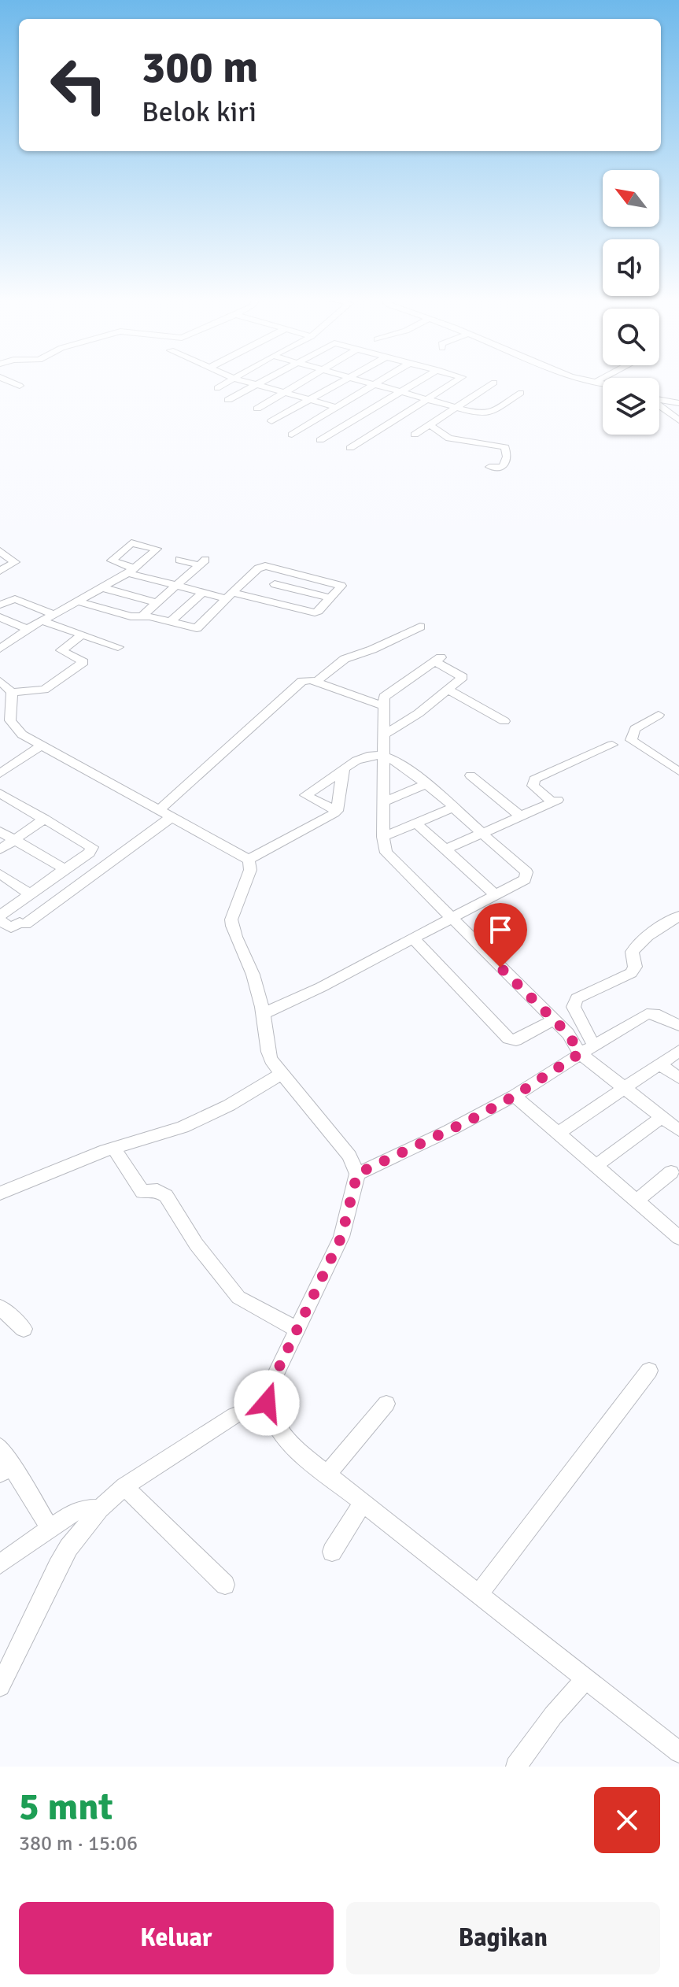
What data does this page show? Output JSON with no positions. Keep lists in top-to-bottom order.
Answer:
{
  "north": "top left",
  "page": {
    "turn": ["300 m", "Belok kiri"],
    "heading": ["5 mnt", "380 m · 15:06"],
    "buttons": ["Keluar", "Bagikan"]
  }
}
